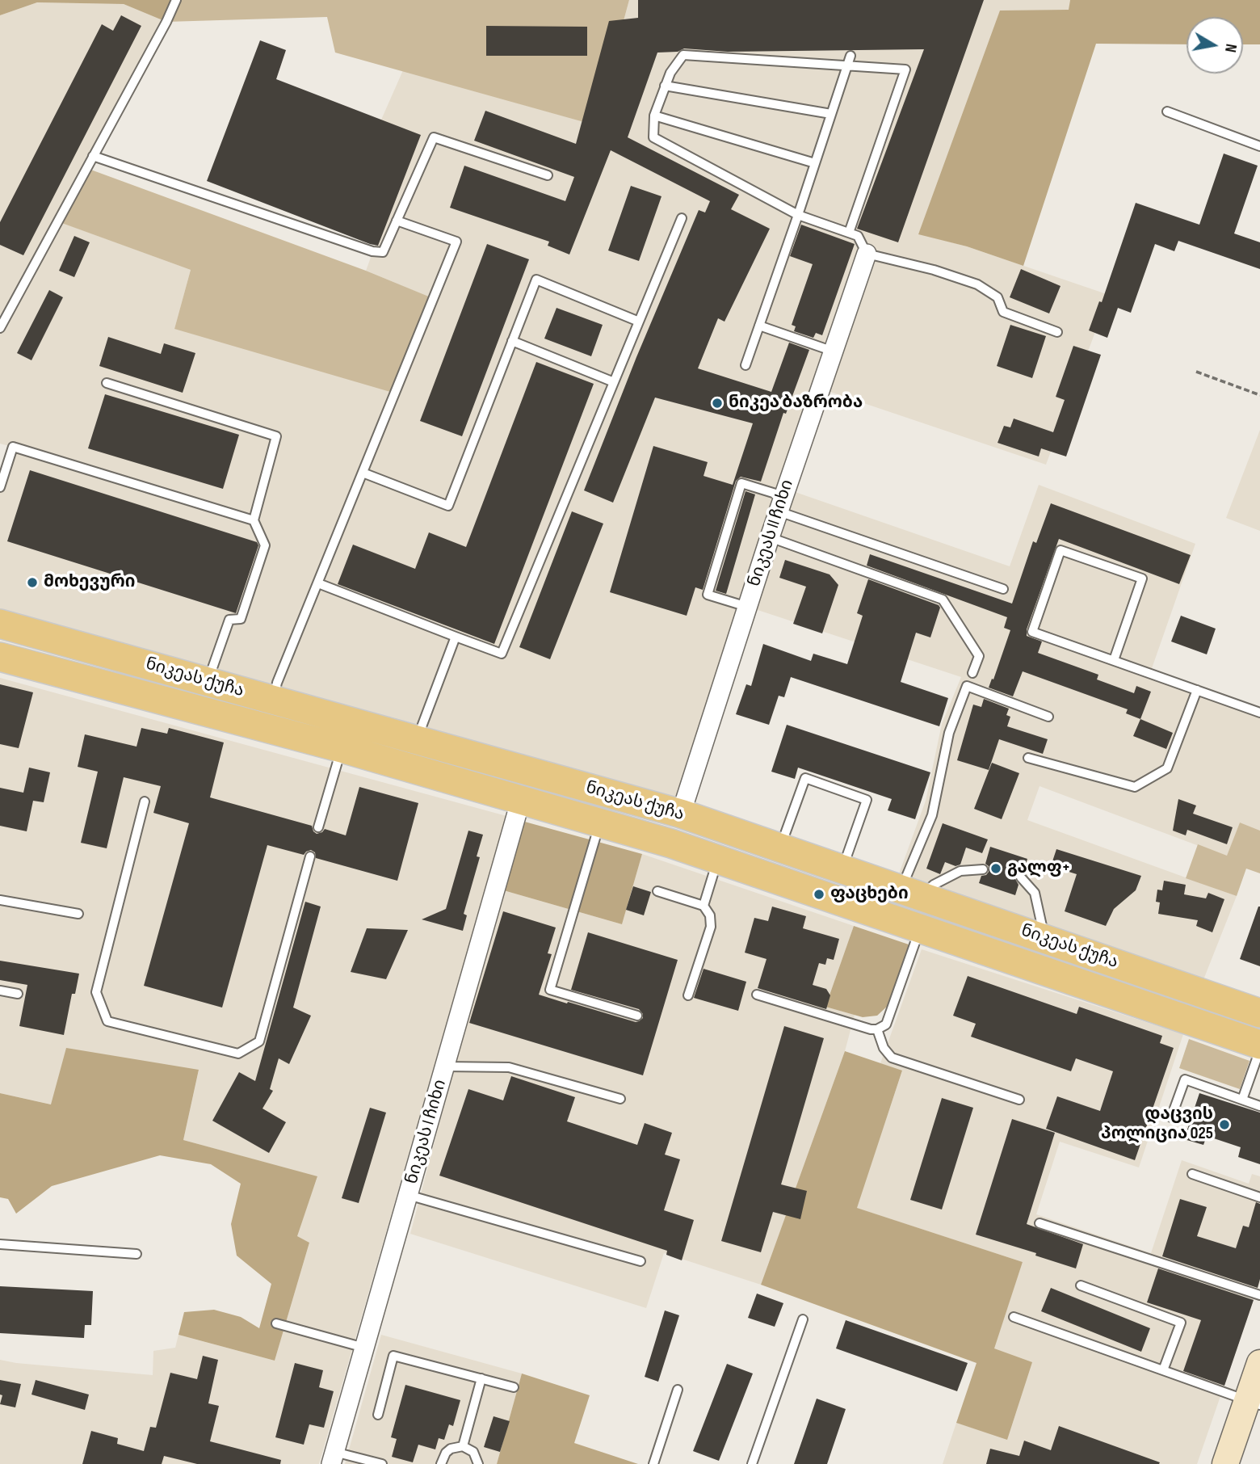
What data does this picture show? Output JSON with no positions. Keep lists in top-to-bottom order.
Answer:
{
  "streets": {
    "main road": ["ნიკეას ქუჩა"],
    "street": ["ნიკეას II ჩიხი", "ნიკეას I ჩიხი"]
  },
  "crossings": [
    ["ნიკეას II ჩიხი", "ნიკეას ქუჩა"],
    ["ნიკეას ქუჩა", "ნიკეას I ჩიხი"]
  ],
  "places": [
    "ნიკეა ბაზრობა",
    "მოხევური",
    "გალფ+",
    "ფაცხები",
    "დაცვის პოლიცია 025"
  ],
  "north": "right"
}
